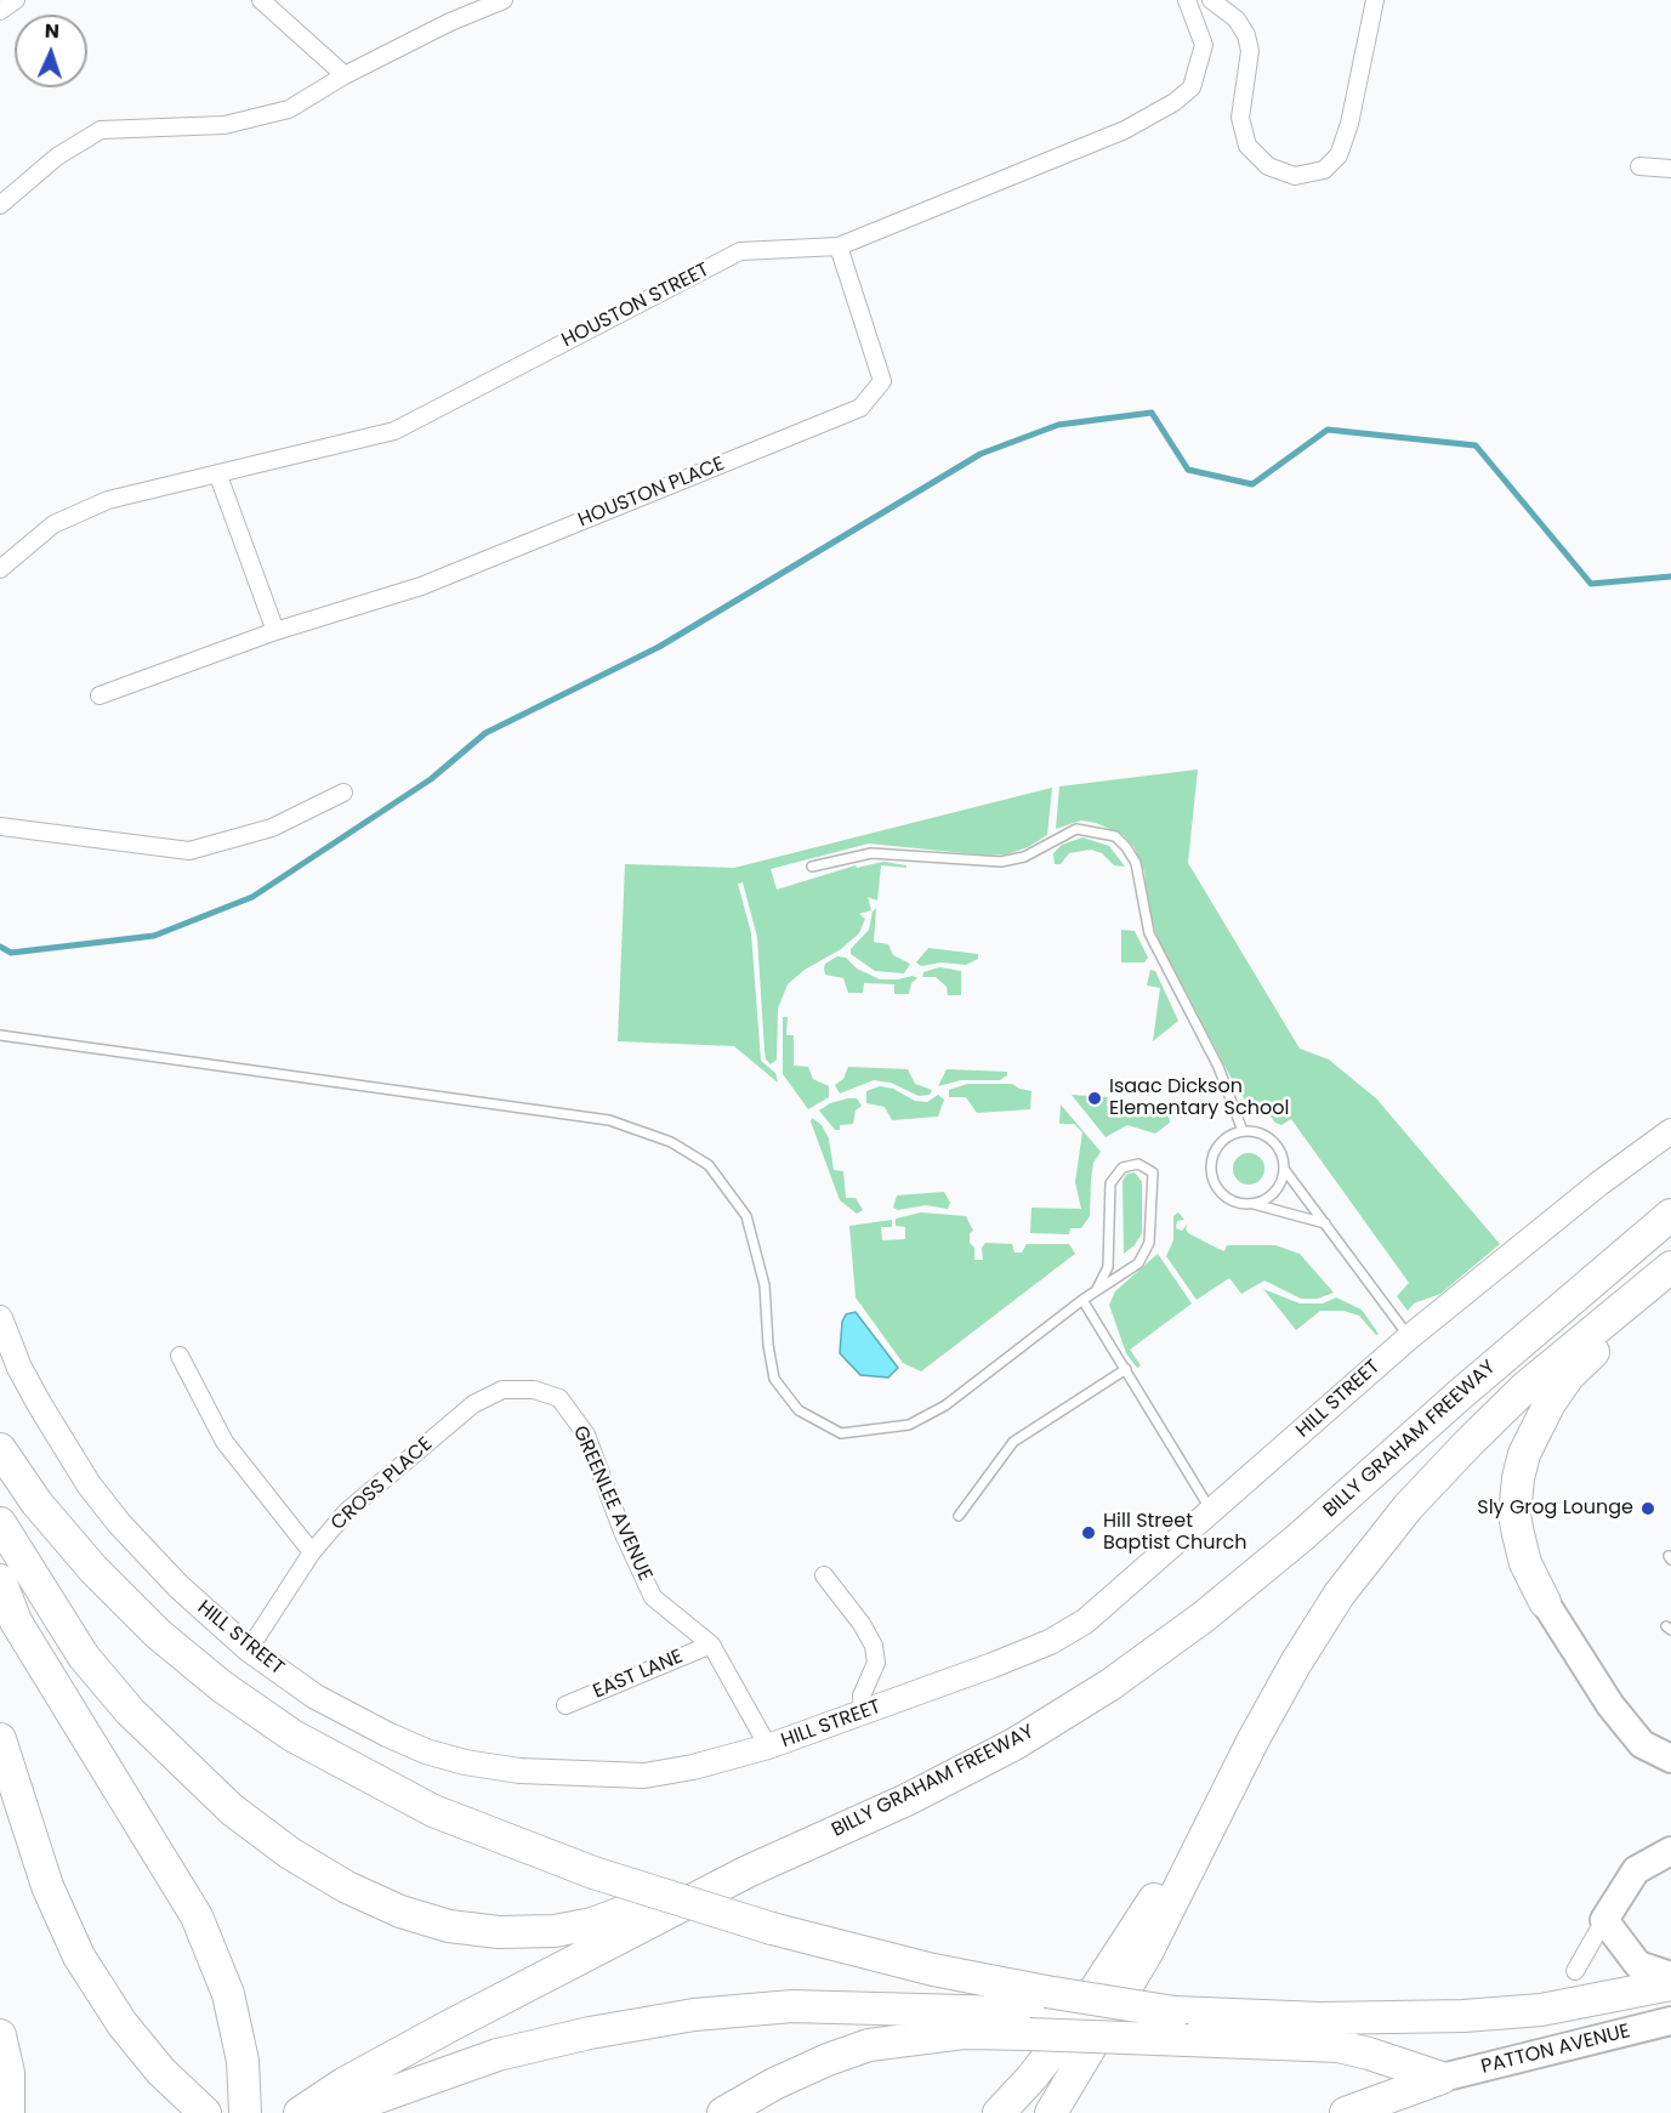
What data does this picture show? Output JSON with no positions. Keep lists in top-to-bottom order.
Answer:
{
  "streets": {
    "highway": ["BILLY GRAHAM FREEWAY"],
    "main road": ["PATTON AVENUE"],
    "street": [
      "HOUSTON STREET",
      "HOUSTON PLACE",
      "HILL STREET",
      "CROSS PLACE",
      "GREENLEE AVENUE",
      "EAST LANE"
    ]
  },
  "crossings": [
    ["HOUSTON STREET", "HOUSTON PLACE"],
    ["HILL STREET", "CROSS PLACE"],
    ["HILL STREET", "GREENLEE AVENUE"],
    ["CROSS PLACE", "GREENLEE AVENUE"],
    ["GREENLEE AVENUE", "EAST LANE"]
  ],
  "places": ["Isaac Dickson Elementary School", "Sly Grog Lounge", "Hill Street Baptist Church"],
  "north": "top"
}
